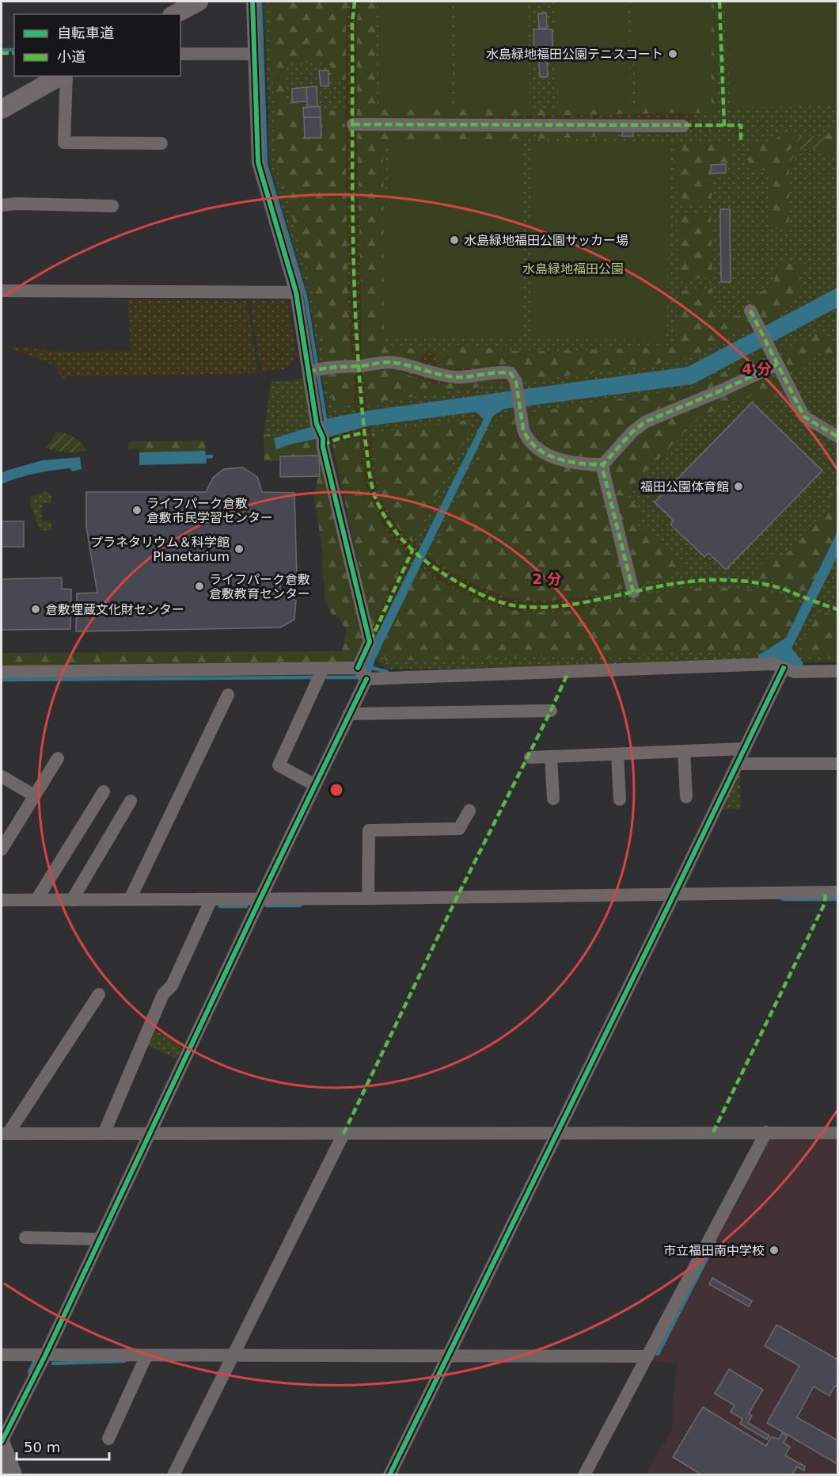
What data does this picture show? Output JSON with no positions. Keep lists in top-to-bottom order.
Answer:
{
  "parks": ["水島緑地福田公園"],
  "places": [
    "水島緑地福田公園テニスコート",
    "水島緑地福田公園サッカー場",
    "福田公園体育館",
    "ライフパーク倉敷 倉敷市民学習センター",
    "プラネタリウム＆科学館 Planetarium",
    "ライフパーク倉敷 倉敷教育センター",
    "倉敷埋蔵文化財センター",
    "市立福田南中学校"
  ],
  "legend": ["自転車道", "小道"],
  "scale_bar": "50 m",
  "rings": ["4 分", "2 分"]
}
